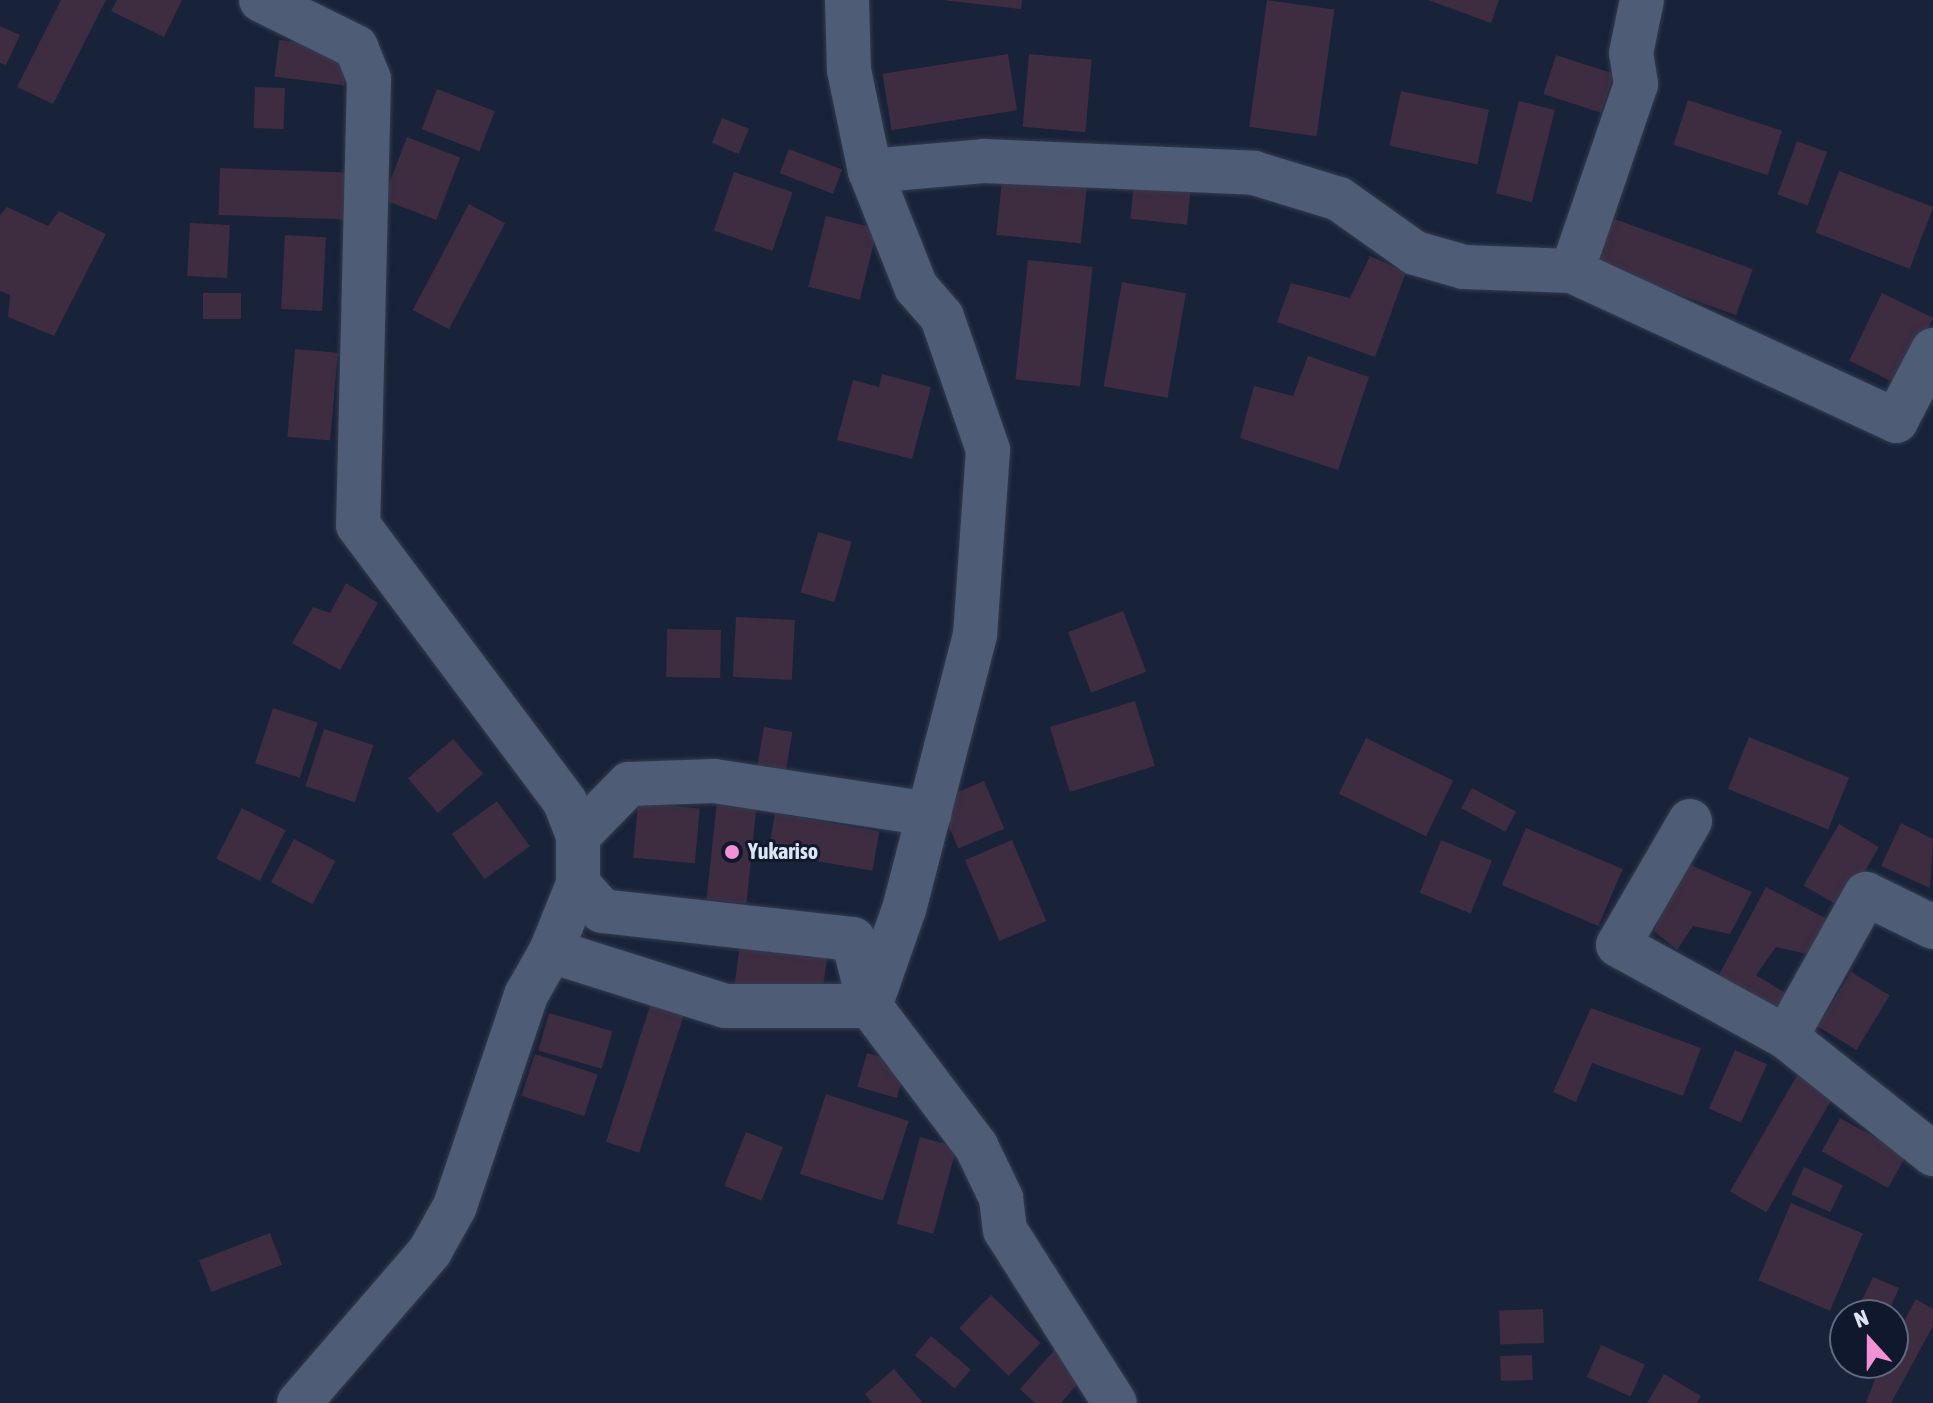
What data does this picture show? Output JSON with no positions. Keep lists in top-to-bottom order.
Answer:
{
  "places": ["Yukariso"],
  "north": "top"
}
